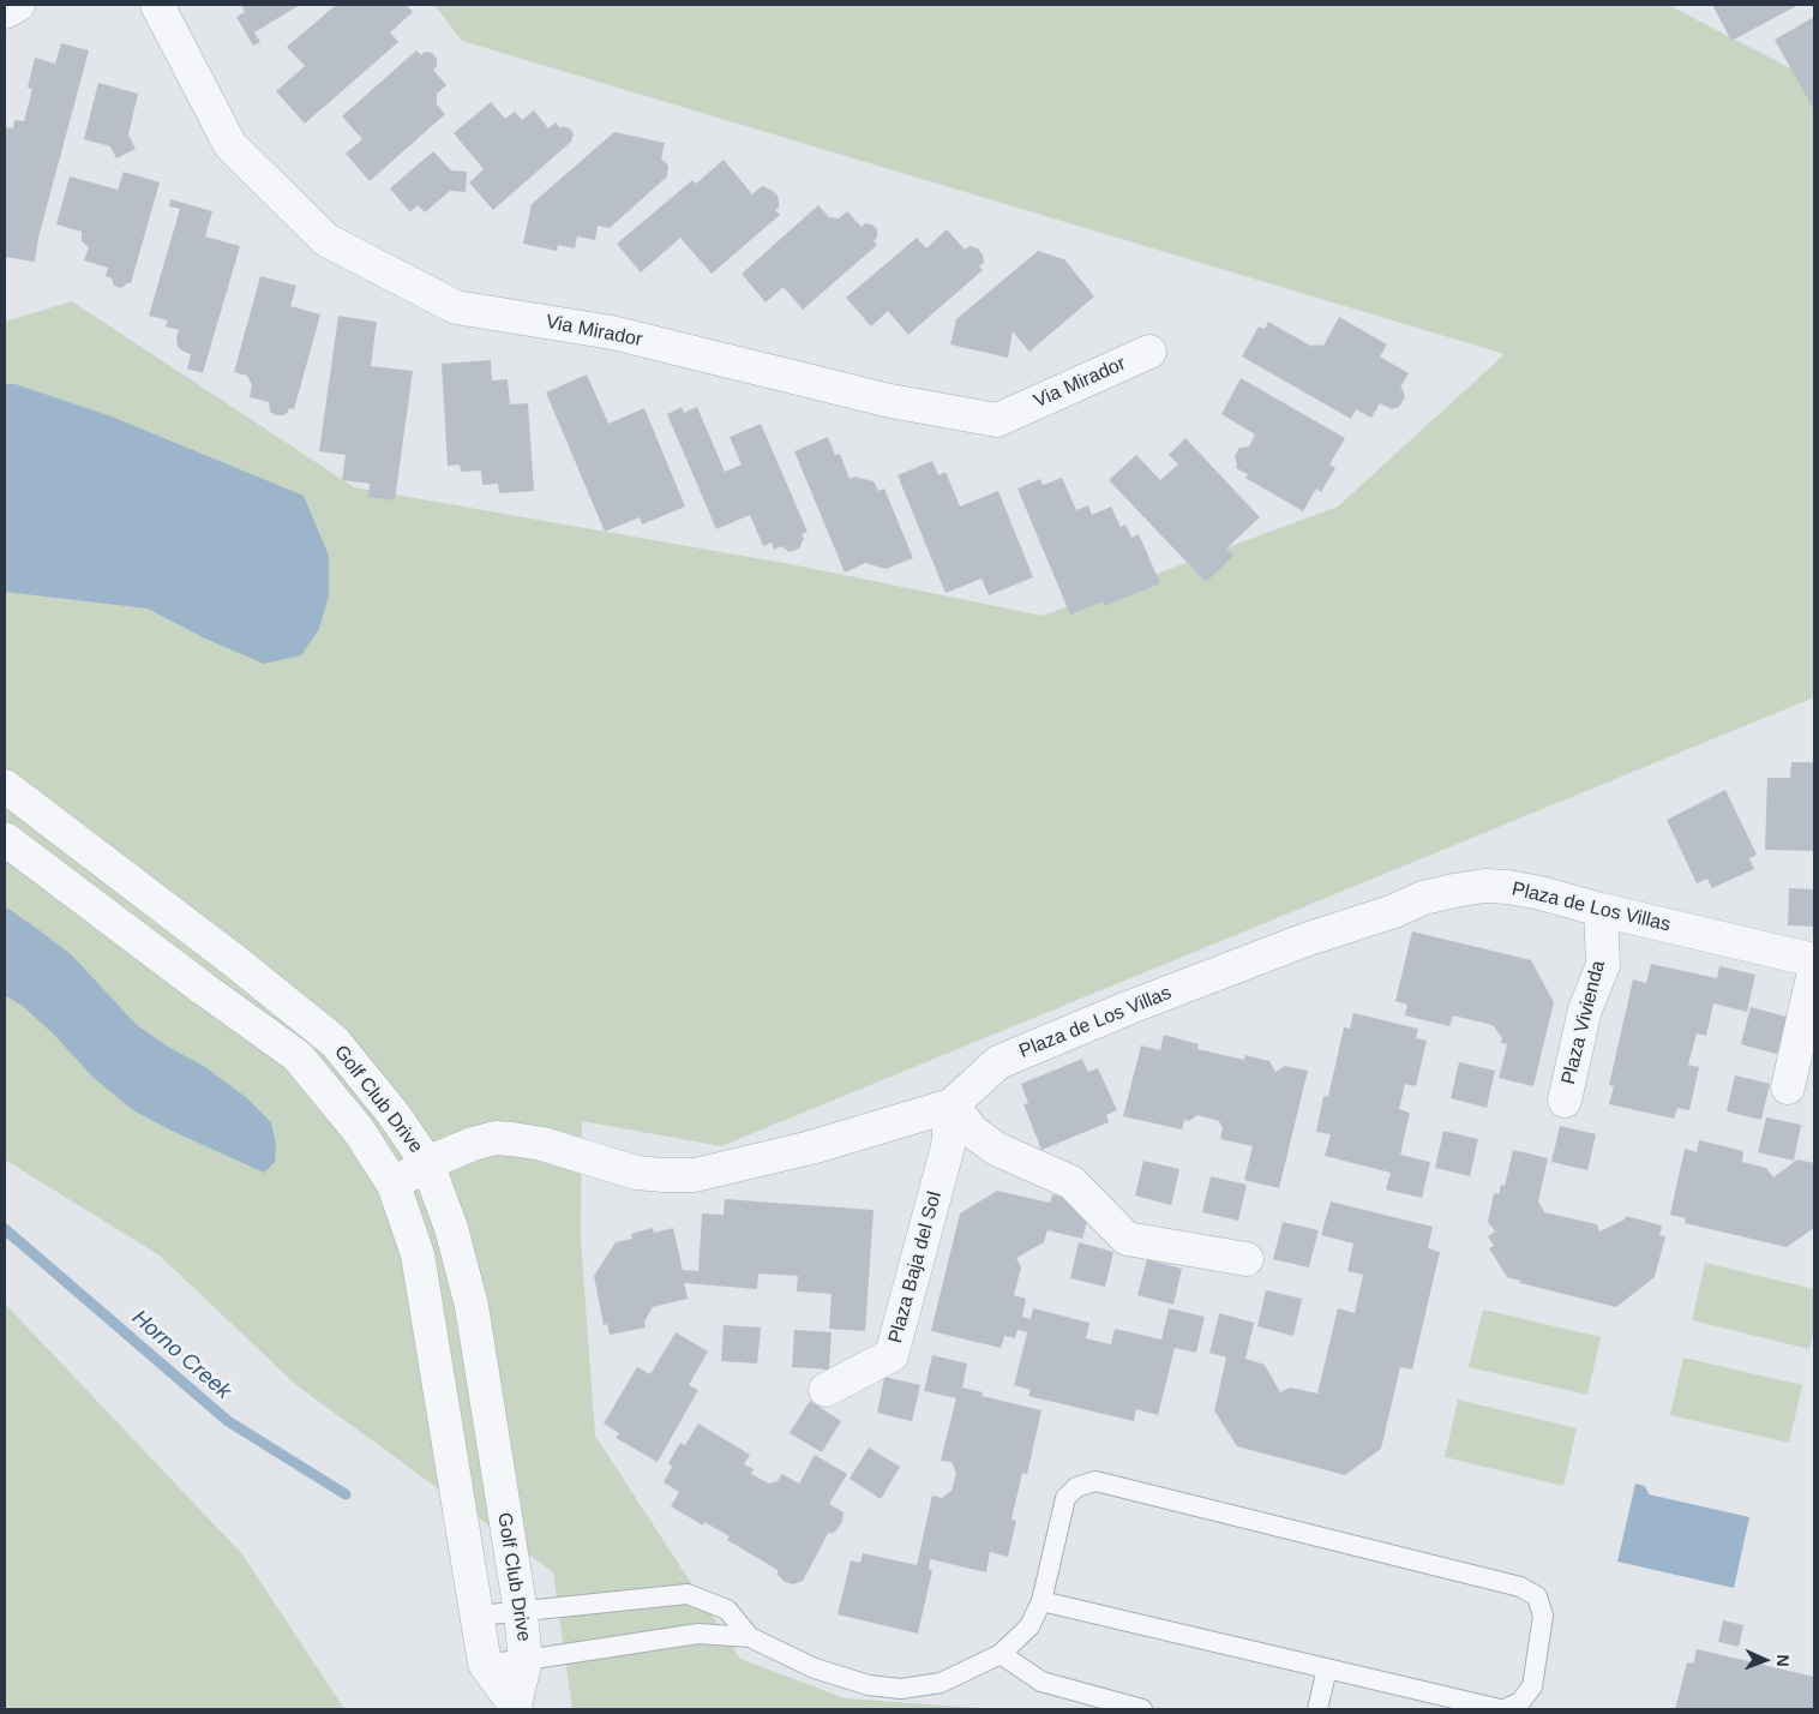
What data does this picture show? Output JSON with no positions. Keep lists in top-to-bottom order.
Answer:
{
  "streets": {
    "street": [
      "Via Mirador",
      "Plaza de Los Villas",
      "Plaza Vivienda",
      "Golf Club Drive",
      "Plaza Baja del Sol"
    ]
  },
  "crossings": [
    ["Plaza de Los Villas", "Plaza Vivienda"],
    ["Plaza de Los Villas", "Golf Club Drive"],
    ["Plaza de Los Villas", "Plaza Baja del Sol"]
  ],
  "water": ["Horno Creek"],
  "north": "right"
}
